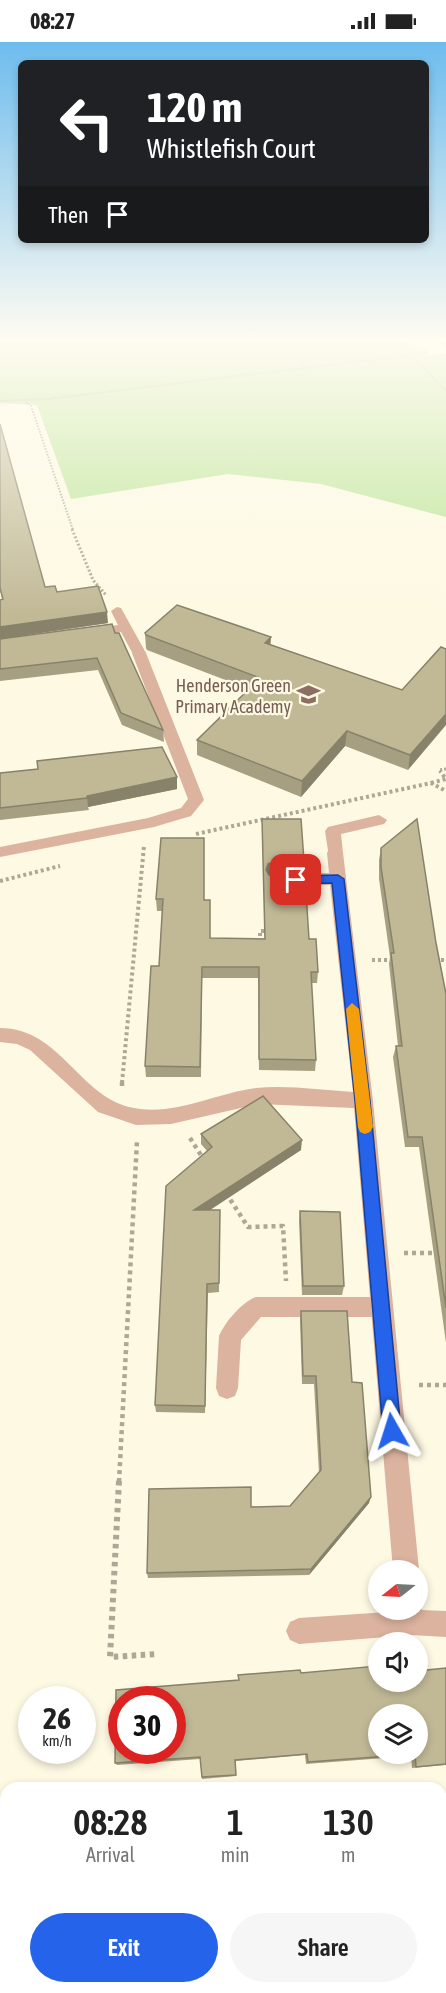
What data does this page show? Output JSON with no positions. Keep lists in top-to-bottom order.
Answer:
{
  "places": {
    "school or university": ["Henderson Green Primary Academy"]
  },
  "north": "left",
  "page": {
    "status": "08:27",
    "turn": ["120 m", "Whistlefish Court"],
    "then": "Then",
    "speed": "26 km/h",
    "limit": "30",
    "eta": [
      "08:28",
      "Arrival",
      "1",
      "min",
      "130",
      "m"
    ],
    "buttons": ["Exit", "Share"]
  }
}
